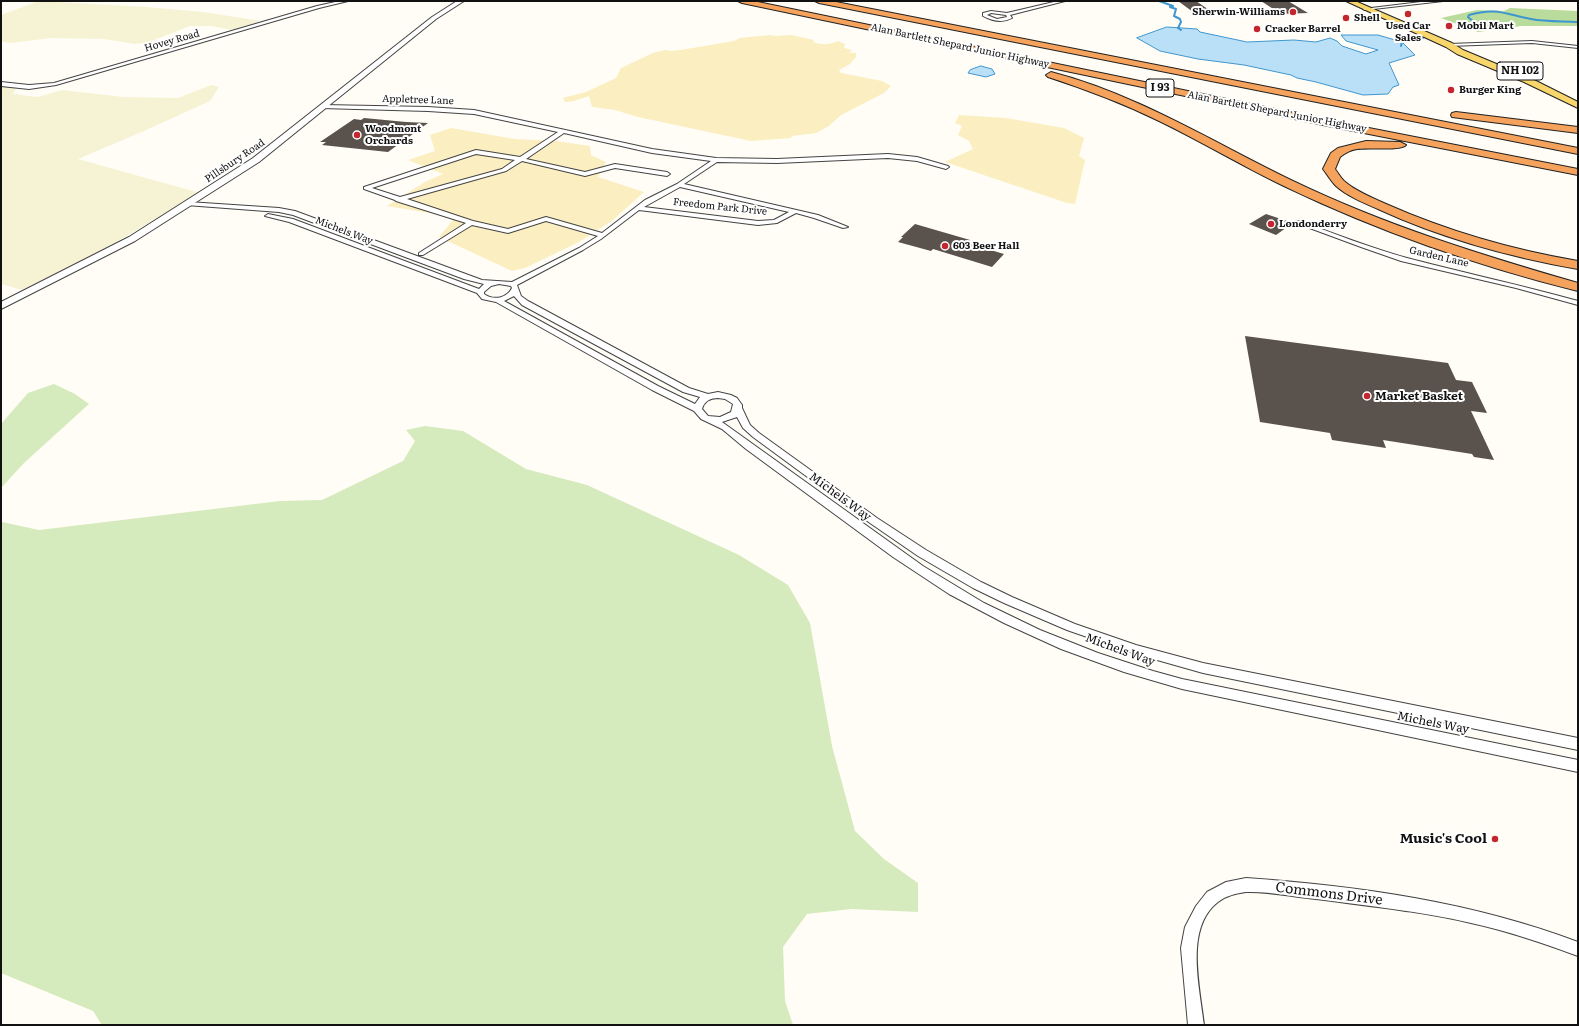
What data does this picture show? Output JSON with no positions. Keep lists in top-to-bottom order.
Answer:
{
  "streets": {
    "highway": ["Alan Bartlett Shepard Junior Highway", "I 93"],
    "main road": ["NH 102"],
    "street": [
      "Hovey Road",
      "Appletree Lane",
      "Pillsbury Road",
      "Freedom Park Drive",
      "Michels Way",
      "Garden Lane",
      "Commons Drive"
    ]
  },
  "crossings": [
    ["Appletree Lane", "Pillsbury Road"],
    ["Pillsbury Road", "Michels Way"]
  ],
  "places": [
    "Sherwin-Williams",
    "Used Car Sales",
    "Shell",
    "Mobil Mart",
    "Cracker Barrel",
    "Burger King",
    "Woodmont Orchards",
    "Londonderry",
    "603 Beer Hall",
    "Market Basket",
    "Music's Cool"
  ]
}
